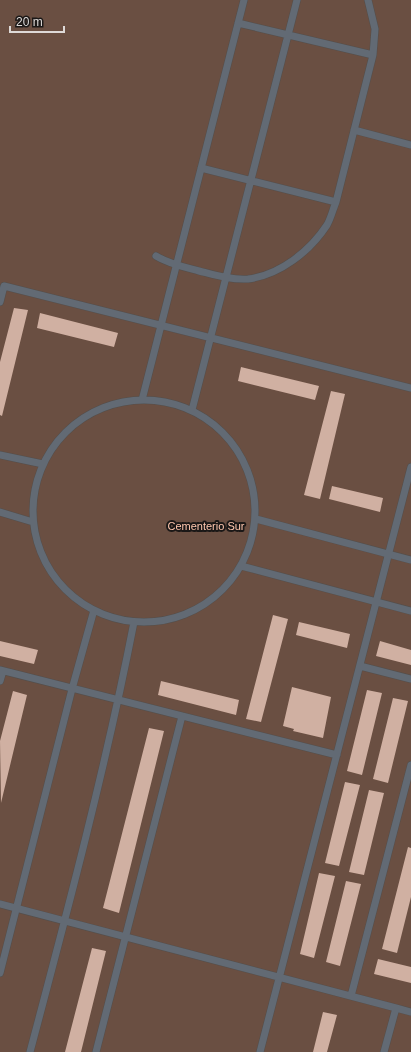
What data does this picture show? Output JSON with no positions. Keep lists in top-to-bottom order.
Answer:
{
  "parks": ["Cementerio Sur"],
  "scale_bar": "20 m"
}
